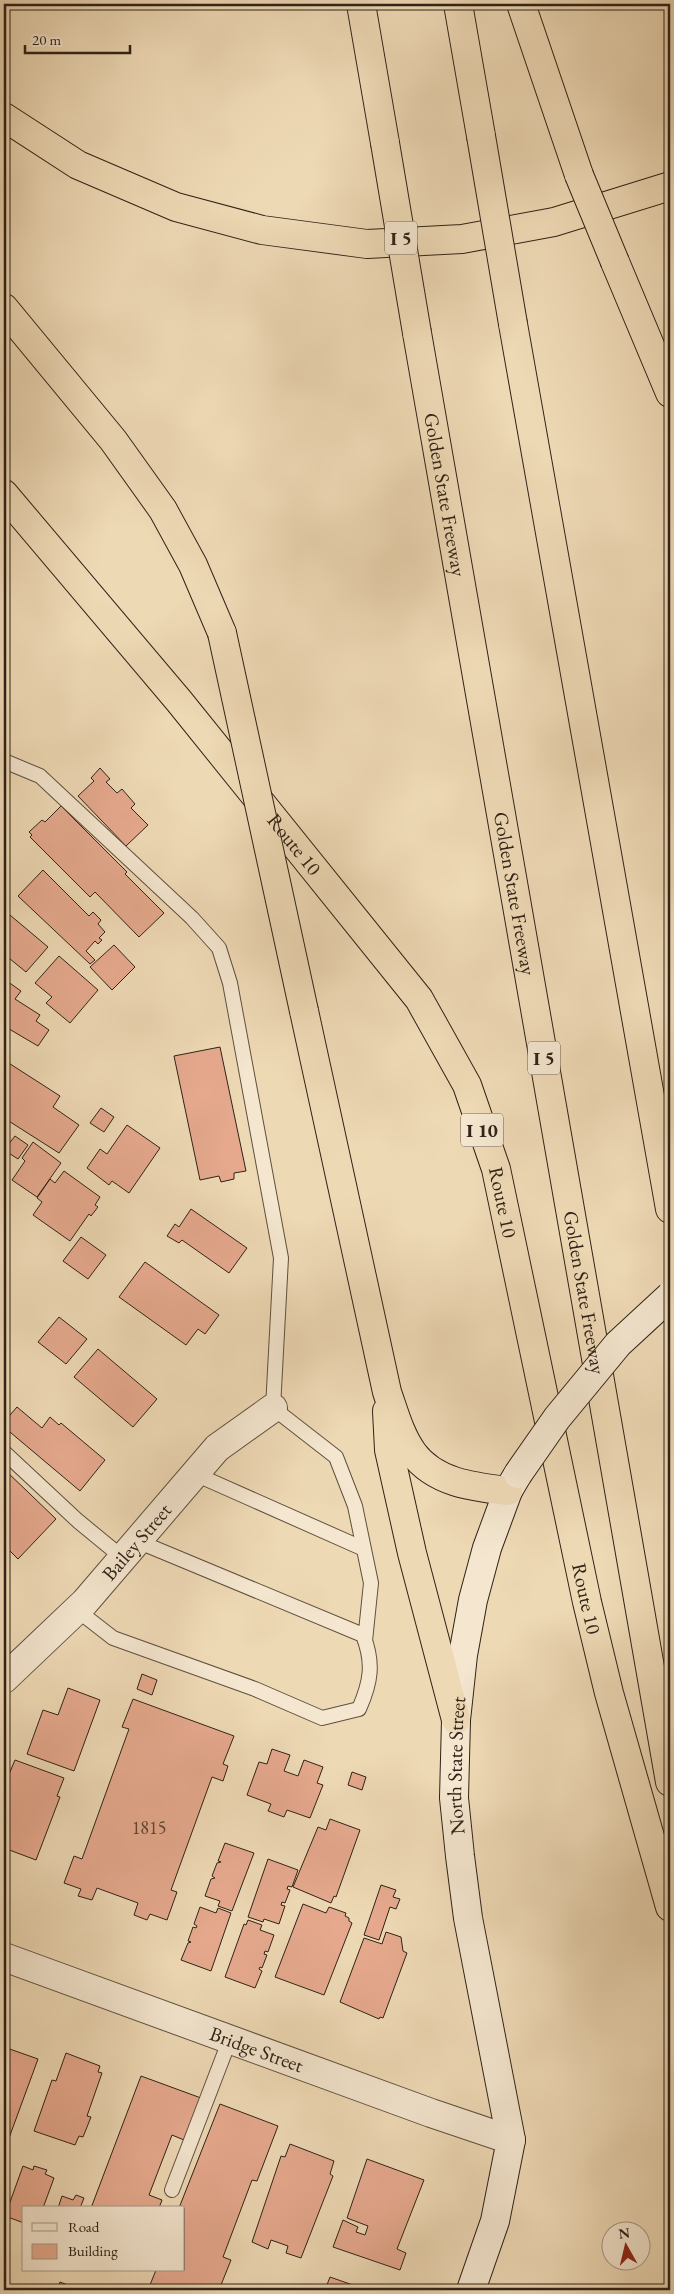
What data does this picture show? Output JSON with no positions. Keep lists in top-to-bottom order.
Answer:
{
  "streets": {
    "highway": [
      "I 5",
      "Golden State Freeway",
      "Route 10",
      "I 10"
    ],
    "main road": ["Bailey Street", "North State Street", "Bridge Street"]
  },
  "crossings": [
    ["North State Street", "Bridge Street"]
  ],
  "house_numbers": ["1815"],
  "legend": ["Road", "Building"],
  "scale_bar": "20 m",
  "north": "top"
}
